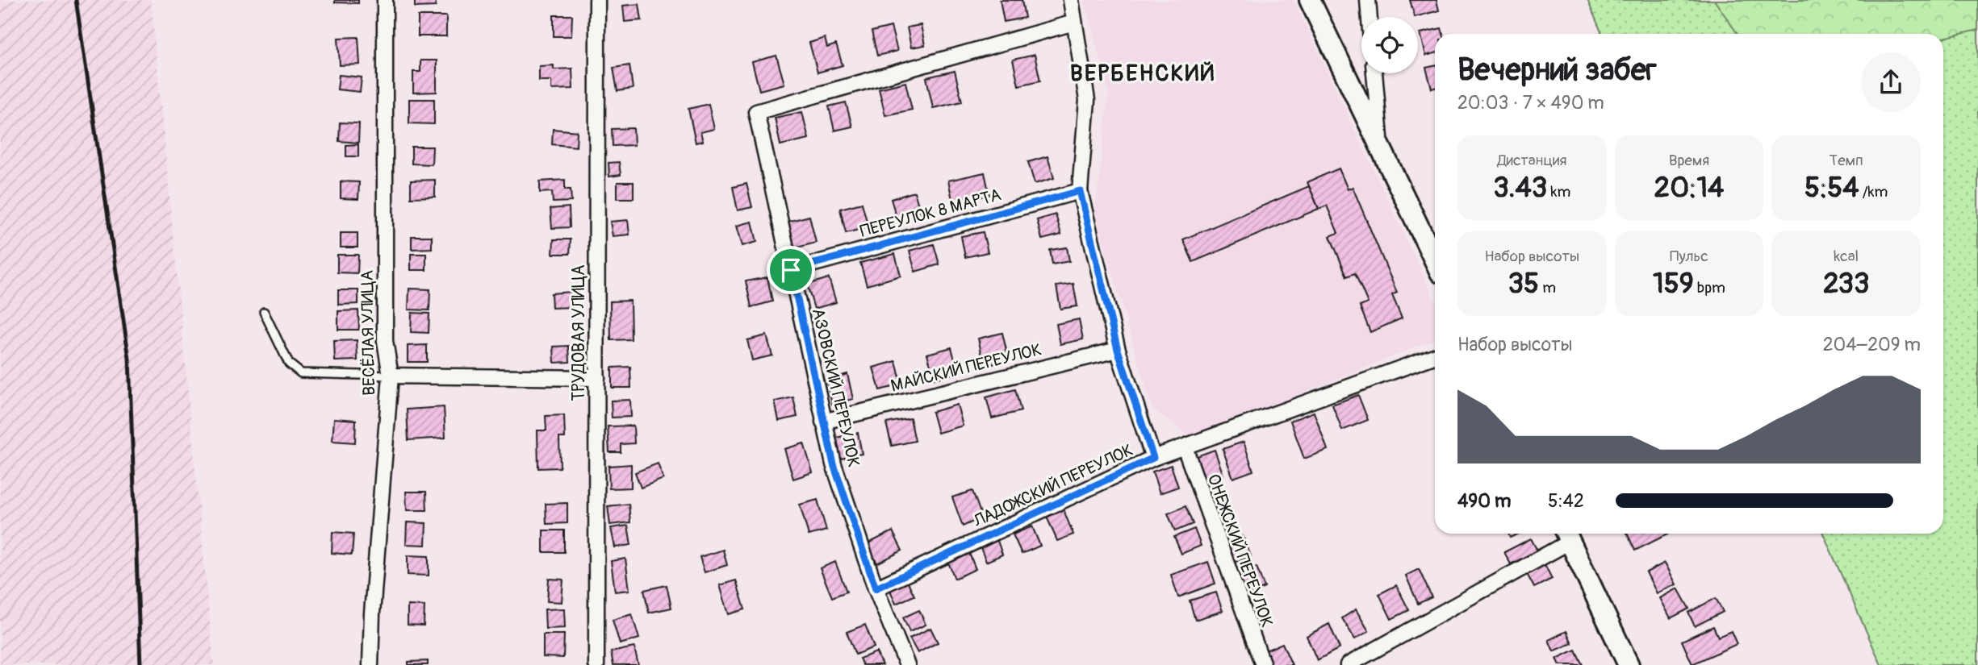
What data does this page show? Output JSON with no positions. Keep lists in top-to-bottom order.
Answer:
{
  "streets": {
    "street": [
      "ПЕРЕУЛОК 8 МАРТА",
      "ВЕСЁЛАЯ УЛИЦА",
      "ТРУДОВАЯ УЛИЦА",
      "МАЙСКИЙ ПЕРЕУЛОК",
      "АЗОВСКИЙ ПЕРЕУЛОК",
      "ЛАДОЖСКИЙ ПЕРЕУЛОК",
      "ОНЕЖСКИЙ ПЕРЕУЛОК"
    ]
  },
  "crossings": [
    ["ПЕРЕУЛОК 8 МАРТА", "АЗОВСКИЙ ПЕРЕУЛОК"],
    ["МАЙСКИЙ ПЕРЕУЛОК", "АЗОВСКИЙ ПЕРЕУЛОК"],
    ["АЗОВСКИЙ ПЕРЕУЛОК", "ЛАДОЖСКИЙ ПЕРЕУЛОК"],
    ["ЛАДОЖСКИЙ ПЕРЕУЛОК", "ОНЕЖСКИЙ ПЕРЕУЛОК"]
  ],
  "districts": ["ВЕРБЕНСКИЙ"],
  "page": {
    "heading": ["Вечерний забег", "20:03 · 7 × 490 m"],
    "stats": [
      ["Дистанция", "3.43 km"],
      ["Время", "20:14"],
      ["Темп", "5:54 /km"],
      ["Набор высоты", "35 m"],
      ["Пульс", "159 bpm"],
      ["kcal", "233"]
    ],
    "chart": ["Набор высоты", "204–209 m"],
    "list": [
      {
        "name": "490 m",
        "note": "5:42"
      }
    ]
  }
}
